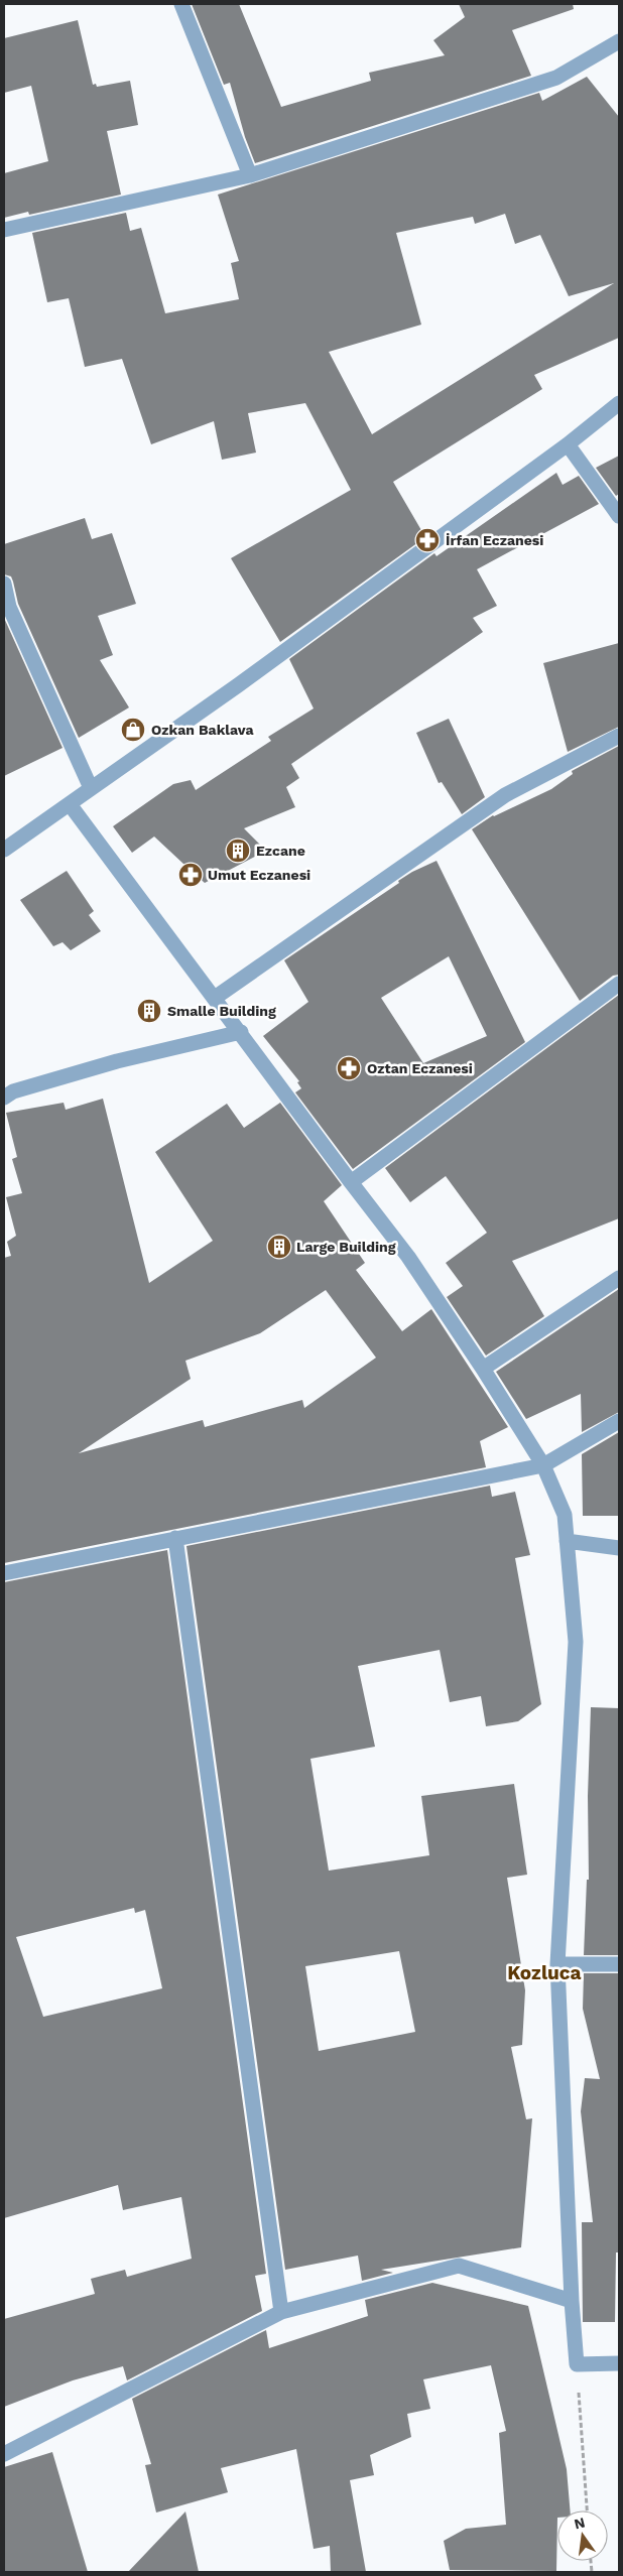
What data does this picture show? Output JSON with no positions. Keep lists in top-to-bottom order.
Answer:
{
  "districts": ["Kozluca"],
  "places": {
    "pharmacy": ["İrfan Eczanesi", "Umut Eczanesi", "Oztan Eczanesi"],
    "shop": ["Ozkan Baklava"],
    "building": ["Ezcane", "Smalle Building", "Large Building"]
  },
  "north": "top"
}
